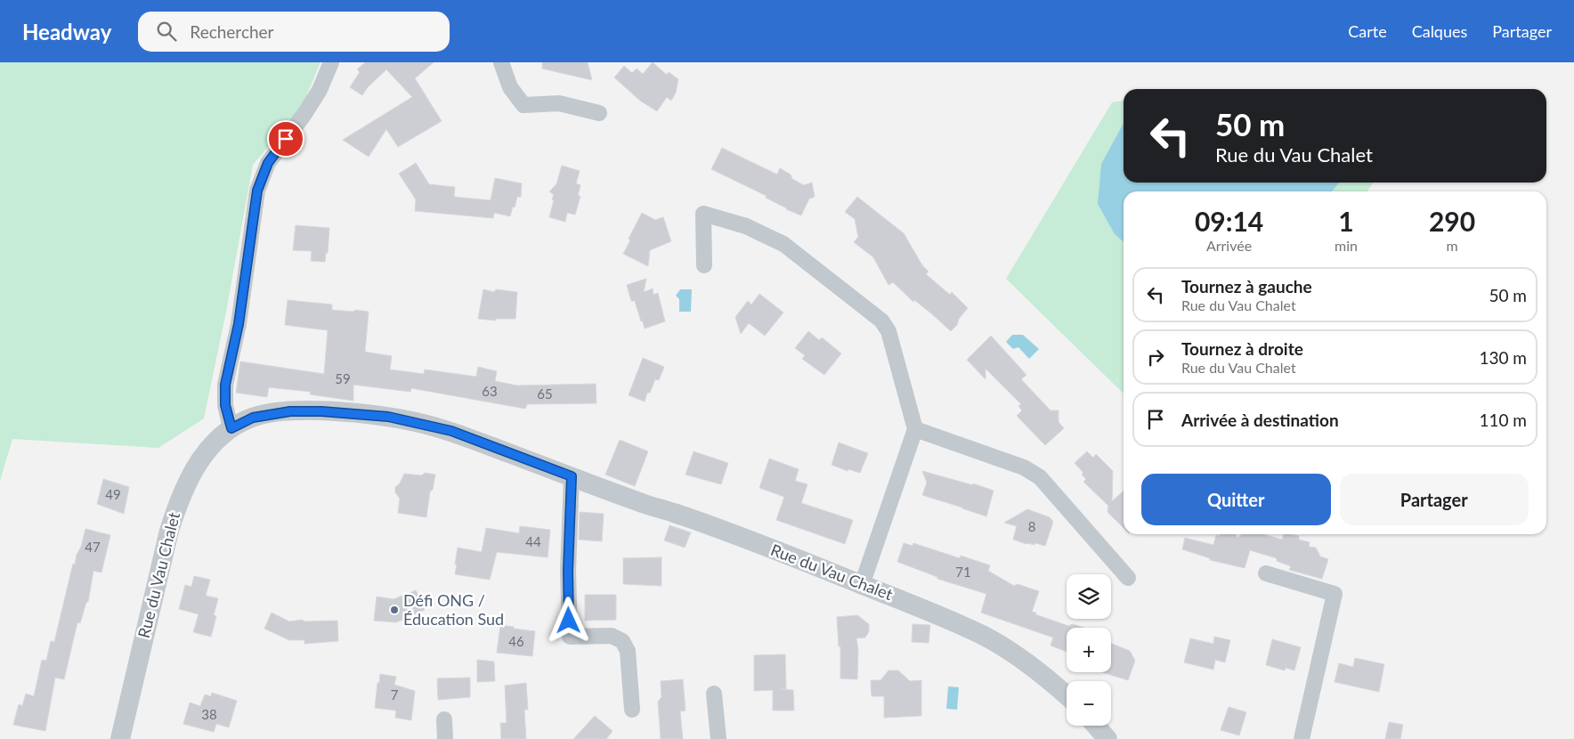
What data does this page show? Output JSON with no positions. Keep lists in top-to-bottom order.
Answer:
{
  "streets": {
    "street": ["Rue du Vau Chalet"]
  },
  "places": ["Défi ONG / Éducation Sud"],
  "house_numbers": [
    "59",
    "63",
    "65",
    "49",
    "8",
    "44",
    "47",
    "71",
    "46",
    "7",
    "38"
  ],
  "page": {
    "header": "Headway",
    "search": "Rechercher",
    "nav": ["Carte", "Calques", "Partager"],
    "turn": ["50 m", "Rue du Vau Chalet"],
    "eta": [
      "09:14",
      "Arrivée",
      "1",
      "min",
      "290",
      "m"
    ],
    "list": [
      {
        "name": "Tournez à gauche",
        "note": "Rue du Vau Chalet",
        "value": "50 m"
      },
      {
        "name": "Tournez à droite",
        "note": "Rue du Vau Chalet",
        "value": "130 m"
      },
      {
        "name": "Arrivée à destination",
        "value": "110 m"
      }
    ],
    "buttons": ["Quitter", "Partager"],
    "map_buttons": ["+", "−"]
  }
}
